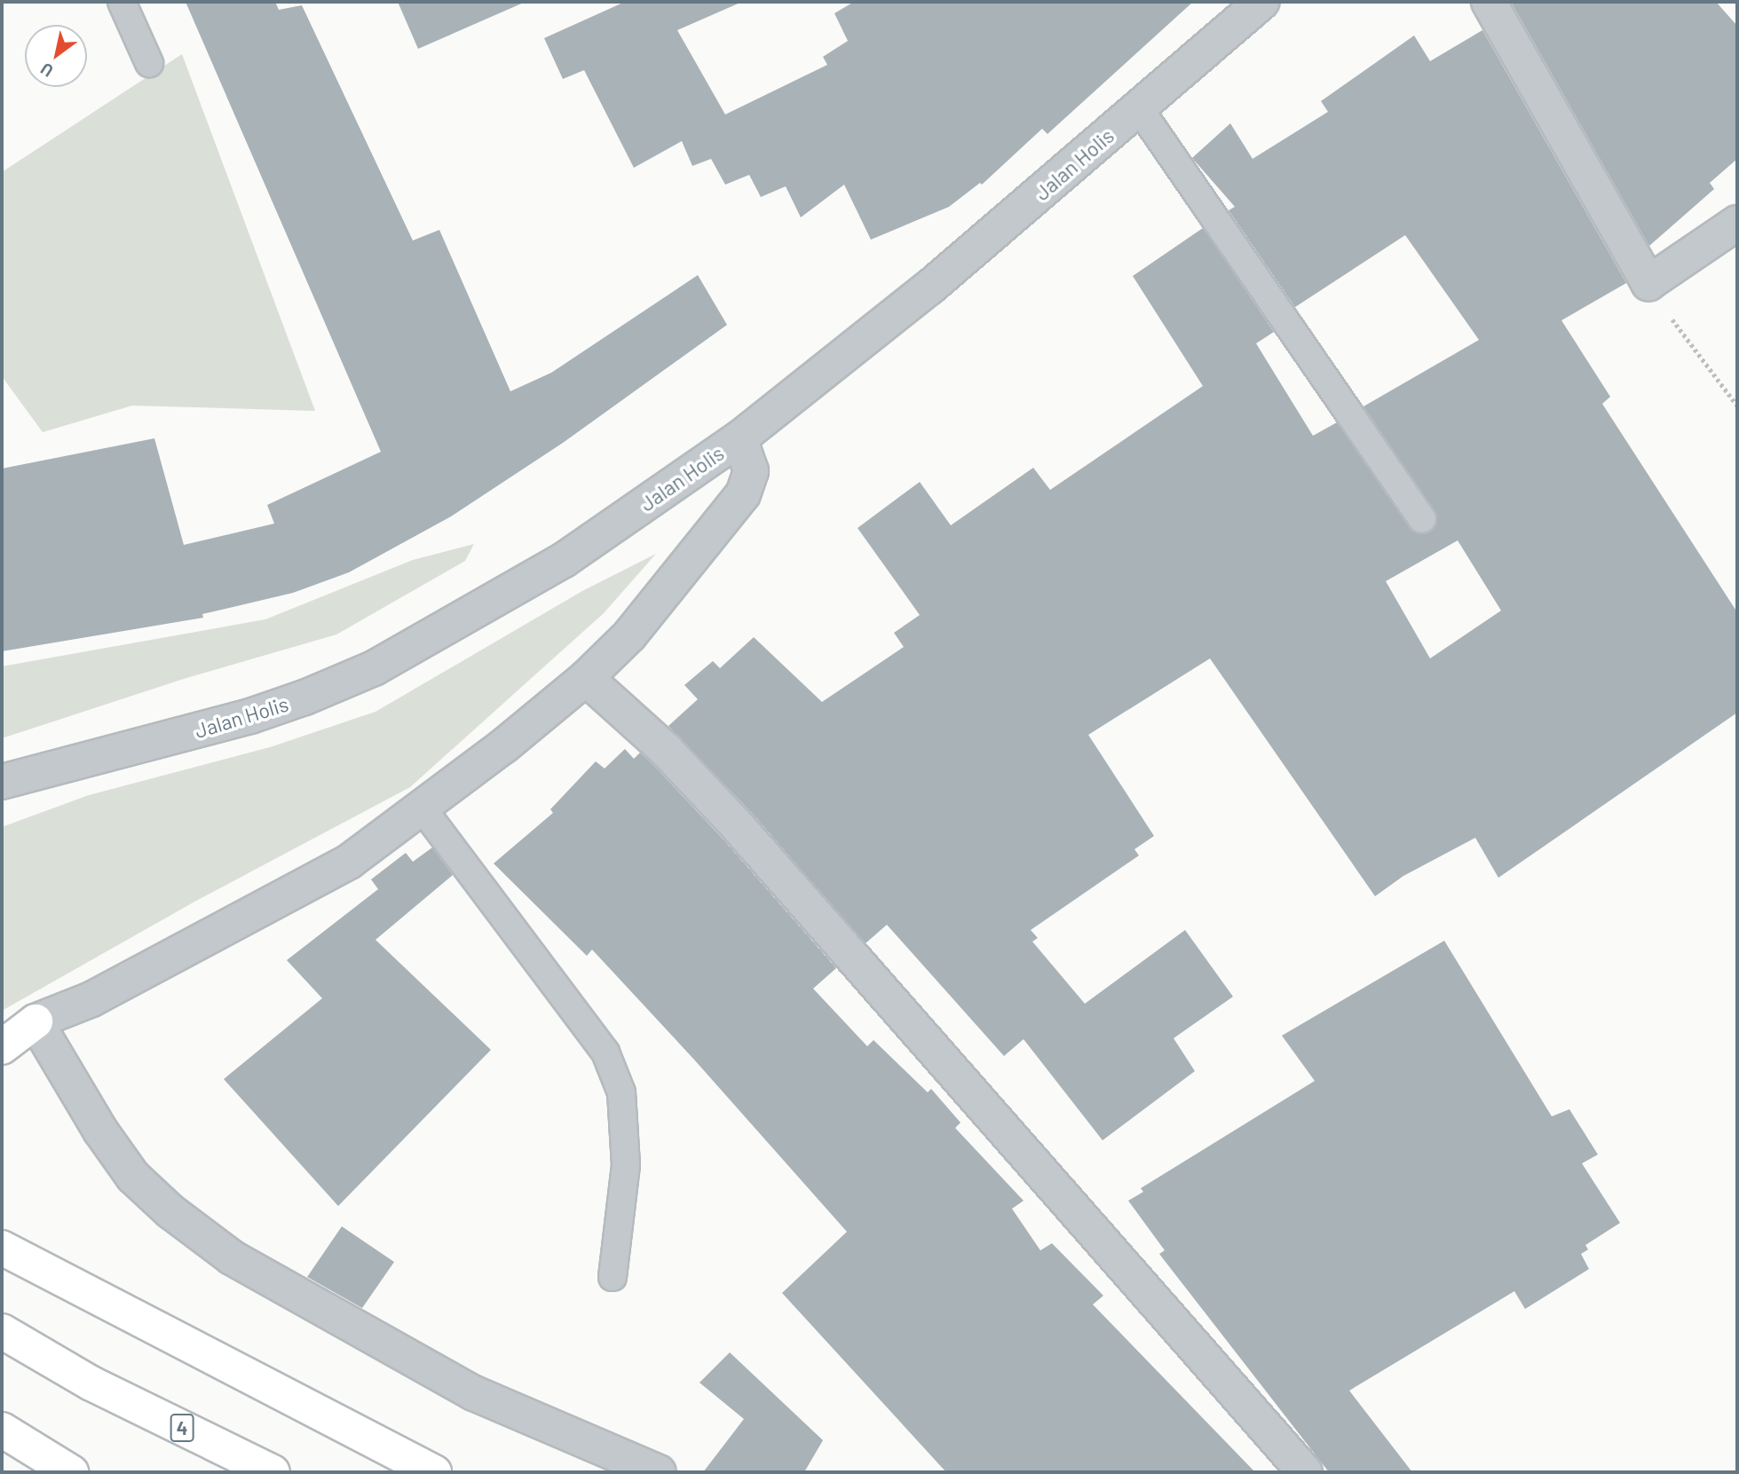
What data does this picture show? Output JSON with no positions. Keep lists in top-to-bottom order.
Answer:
{
  "streets": {
    "highway": ["4"],
    "street": ["Jalan Holis"]
  },
  "north": "bottom left"
}
